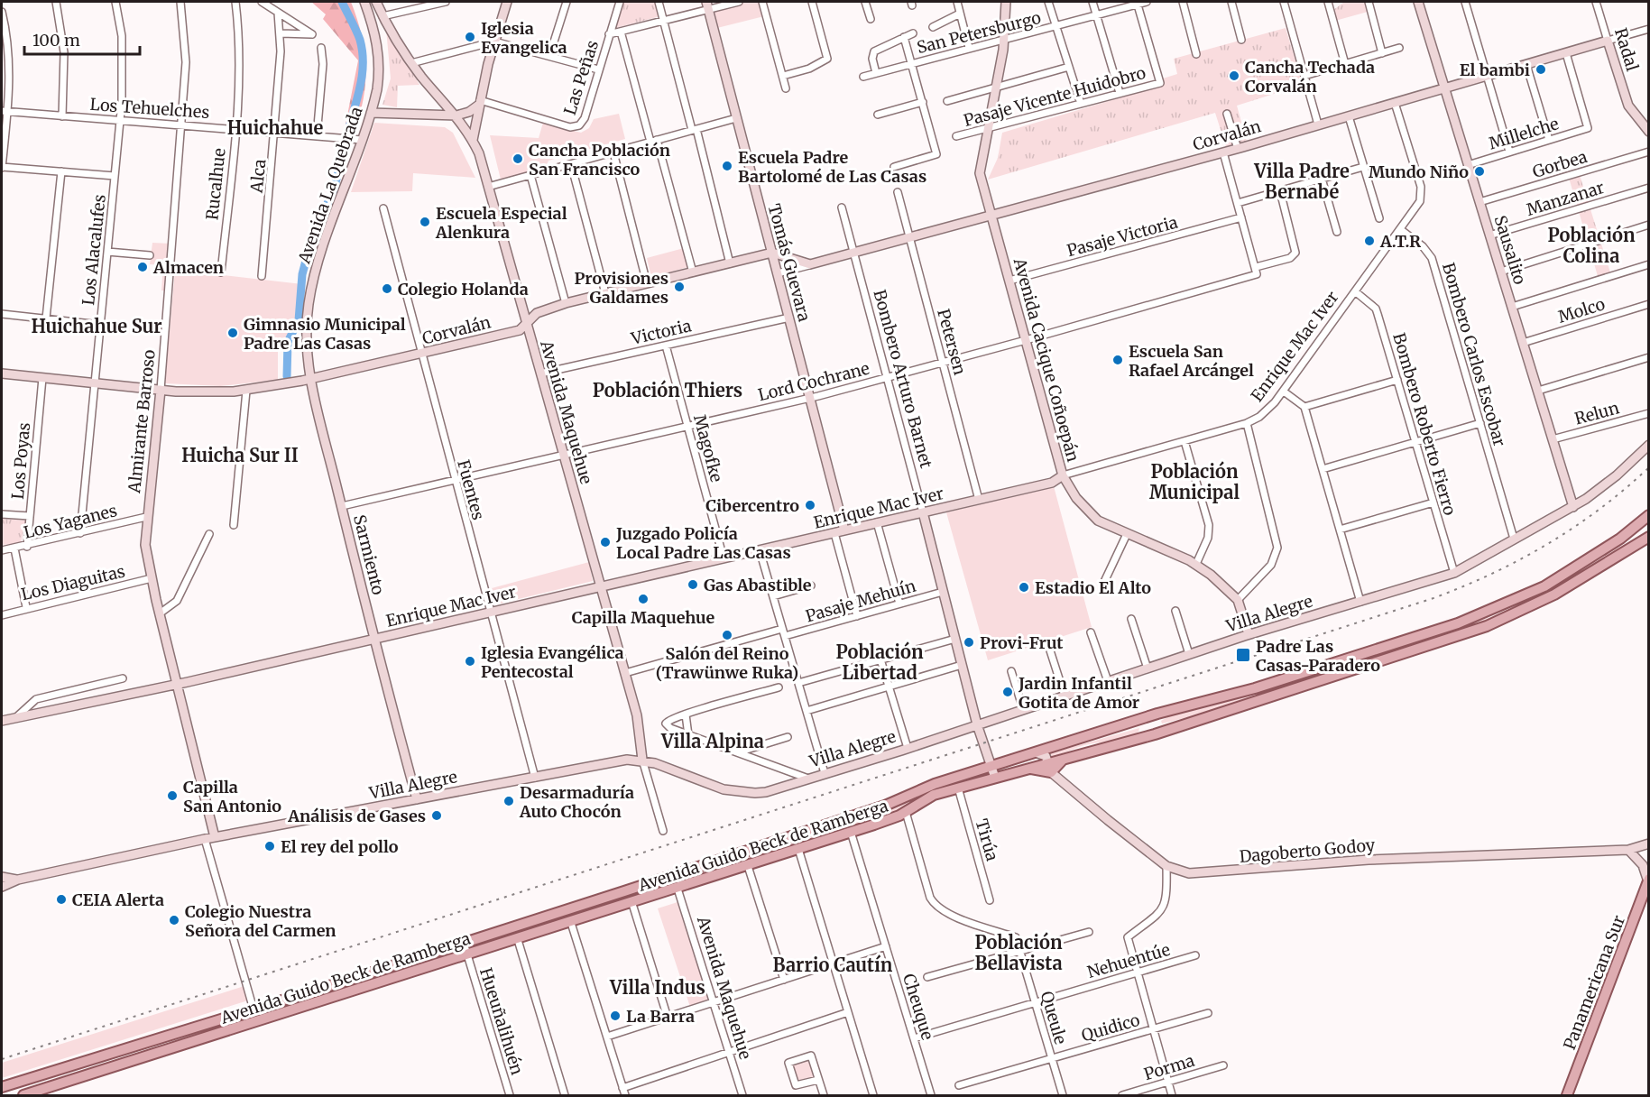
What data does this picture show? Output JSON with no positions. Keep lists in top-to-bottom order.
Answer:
{
  "streets": {
    "main road": [
      "Radal",
      "Corvalán",
      "Avenida La Quebrada",
      "Sausalito",
      "Tomás Guevara",
      "Enrique Mac Iver",
      "Avenida Cacique Coñoepán",
      "Bombero Arturo Barnet",
      "Avenida Maquehue",
      "Almirante Barroso",
      "Sarmiento",
      "Villa Alegre",
      "Avenida Guido Beck de Ramberga",
      "Dagoberto Godoy",
      "Panamericana Sur"
    ],
    "street": [
      "San Petersburgo",
      "Las Peñas",
      "Pasaje Vicente Huidobro",
      "Los Tehuelches",
      "Millelche",
      "Gorbea",
      "Alca",
      "Rucalhue",
      "Manzanar",
      "Pasaje Victoria",
      "Los Alacalufes",
      "Molco",
      "Victoria",
      "Petersen",
      "Bombero Carlos Escobar",
      "Lord Cochrane",
      "Relun",
      "Bombero Roberto Fierro",
      "Magofke",
      "Los Poyas",
      "Fuentes",
      "Los Yaganes",
      "Los Diaguitas",
      "Pasaje Mehuín",
      "Tirúa",
      "Nehuentúe",
      "Cheuque",
      "Queule",
      "Hueuñalihuén",
      "Quidico",
      "Porma"
    ]
  },
  "crossings": [
    ["San Petersburgo", "Pasaje Vicente Huidobro"],
    ["San Petersburgo", "Avenida Cacique Coñoepán"],
    ["Radal", "Corvalán"],
    ["Las Peñas", "Tomás Guevara"],
    ["Pasaje Vicente Huidobro", "Avenida Cacique Coñoepán"],
    ["Los Tehuelches", "Alca"],
    ["Los Tehuelches", "Rucalhue"],
    ["Los Tehuelches", "Avenida La Quebrada"],
    ["Los Tehuelches", "Los Alacalufes"],
    ["Los Tehuelches", "Almirante Barroso"],
    ["Millelche", "Corvalán"],
    ["Millelche", "Sausalito"],
    ["Corvalán", "Avenida La Quebrada"],
    ["Corvalán", "Los Alacalufes"],
    ["Corvalán", "Sausalito"],
    ["Corvalán", "Tomás Guevara"],
    ["Corvalán", "Petersen"],
    ["Corvalán", "Avenida Cacique Coñoepán"],
    ["Corvalán", "Bombero Arturo Barnet"],
    ["Corvalán", "Avenida Maquehue"],
    ["Corvalán", "Almirante Barroso"],
    ["Corvalán", "Los Poyas"],
    ["Corvalán", "Fuentes"],
    ["Corvalán", "Sarmiento"],
    ["Gorbea", "Sausalito"],
    ["Avenida La Quebrada", "Sarmiento"],
    ["Manzanar", "Sausalito"],
    ["Pasaje Victoria", "Avenida Cacique Coñoepán"],
    ["Los Alacalufes", "Los Yaganes"],
    ["Sausalito", "Molco"],
    ["Sausalito", "Relun"],
    ["Sausalito", "Villa Alegre"],
    ["Tomás Guevara", "Victoria"],
    ["Tomás Guevara", "Enrique Mac Iver"],
    ["Tomás Guevara", "Lord Cochrane"],
    ["Victoria", "Avenida Maquehue"],
    ["Victoria", "Magofke"],
    ["Petersen", "Enrique Mac Iver"],
    ["Petersen", "Lord Cochrane"],
    ["Enrique Mac Iver", "Bombero Carlos Escobar"],
    ["Enrique Mac Iver", "Avenida Cacique Coñoepán"],
    ["Enrique Mac Iver", "Bombero Arturo Barnet"],
    ["Enrique Mac Iver", "Avenida Maquehue"],
    ["Enrique Mac Iver", "Almirante Barroso"],
    ["Enrique Mac Iver", "Bombero Roberto Fierro"],
    ["Enrique Mac Iver", "Magofke"],
    ["Enrique Mac Iver", "Fuentes"],
    ["Enrique Mac Iver", "Sarmiento"],
    ["Bombero Carlos Escobar", "Villa Alegre"],
    ["Avenida Cacique Coñoepán", "Lord Cochrane"],
    ["Bombero Arturo Barnet", "Lord Cochrane"],
    ["Bombero Arturo Barnet", "Pasaje Mehuín"],
    ["Bombero Arturo Barnet", "Villa Alegre"],
    ["Bombero Arturo Barnet", "Avenida Guido Beck de Ramberga"],
    ["Lord Cochrane", "Avenida Maquehue"],
    ["Lord Cochrane", "Magofke"],
    ["Lord Cochrane", "Fuentes"],
    ["Lord Cochrane", "Sarmiento"],
    ["Avenida Maquehue", "Pasaje Mehuín"],
    ["Avenida Maquehue", "Villa Alegre"],
    ["Avenida Maquehue", "Avenida Guido Beck de Ramberga"],
    ["Almirante Barroso", "Los Yaganes"],
    ["Almirante Barroso", "Los Diaguitas"],
    ["Almirante Barroso", "Villa Alegre"],
    ["Bombero Roberto Fierro", "Villa Alegre"],
    ["Los Poyas", "Los Yaganes"],
    ["Fuentes", "Villa Alegre"],
    ["Sarmiento", "Villa Alegre"],
    ["Tirúa", "Avenida Guido Beck de Ramberga"],
    ["Avenida Guido Beck de Ramberga", "Dagoberto Godoy"],
    ["Avenida Guido Beck de Ramberga", "Cheuque"],
    ["Avenida Guido Beck de Ramberga", "Queule"],
    ["Avenida Guido Beck de Ramberga", "Hueuñalihuén"],
    ["Nehuentúe", "Cheuque"],
    ["Nehuentúe", "Queule"],
    ["Queule", "Quidico"]
  ],
  "districts": [
    "Huichahue",
    "Villa Padre Bernabé",
    "Población Colina",
    "Huichahue Sur",
    "Población Thiers",
    "Huicha Sur II",
    "Población Municipal",
    "Población Libertad",
    "Villa Alpina",
    "Población Bellavista",
    "Barrio Cautín",
    "Villa Indus"
  ],
  "places": {
    "other": [
      "Iglesia Evangelica",
      "El bambi",
      "Cancha Techada Corvalán",
      "Cancha Población San Francisco",
      "Escuela Padre Bartolomé de Las Casas",
      "Mundo Niño",
      "Escuela Especial Alenkura",
      "A.T.R",
      "Almacen",
      "Provisiones Galdames",
      "Colegio Holanda",
      "Gimnasio Municipal Padre Las Casas",
      "Escuela San Rafael Arcángel",
      "Cibercentro",
      "Juzgado Policía Local Padre Las Casas",
      "Gas Abastible",
      "Estadio El Alto",
      "Capilla Maquehue",
      "Salón del Reino (Trawünwe Ruka)",
      "Provi-Frut",
      "Iglesia Evangélica Pentecostal",
      "Jardin Infantil Gotita de Amor",
      "Capilla San Antonio",
      "Desarmaduría Auto Chocón",
      "Análisis de Gases",
      "El rey del pollo",
      "CEIA Alerta",
      "Colegio Nuestra Señora del Carmen",
      "La Barra"
    ],
    "transit": ["Padre Las Casas-Paradero"]
  },
  "scale_bar": "100 m"
}
